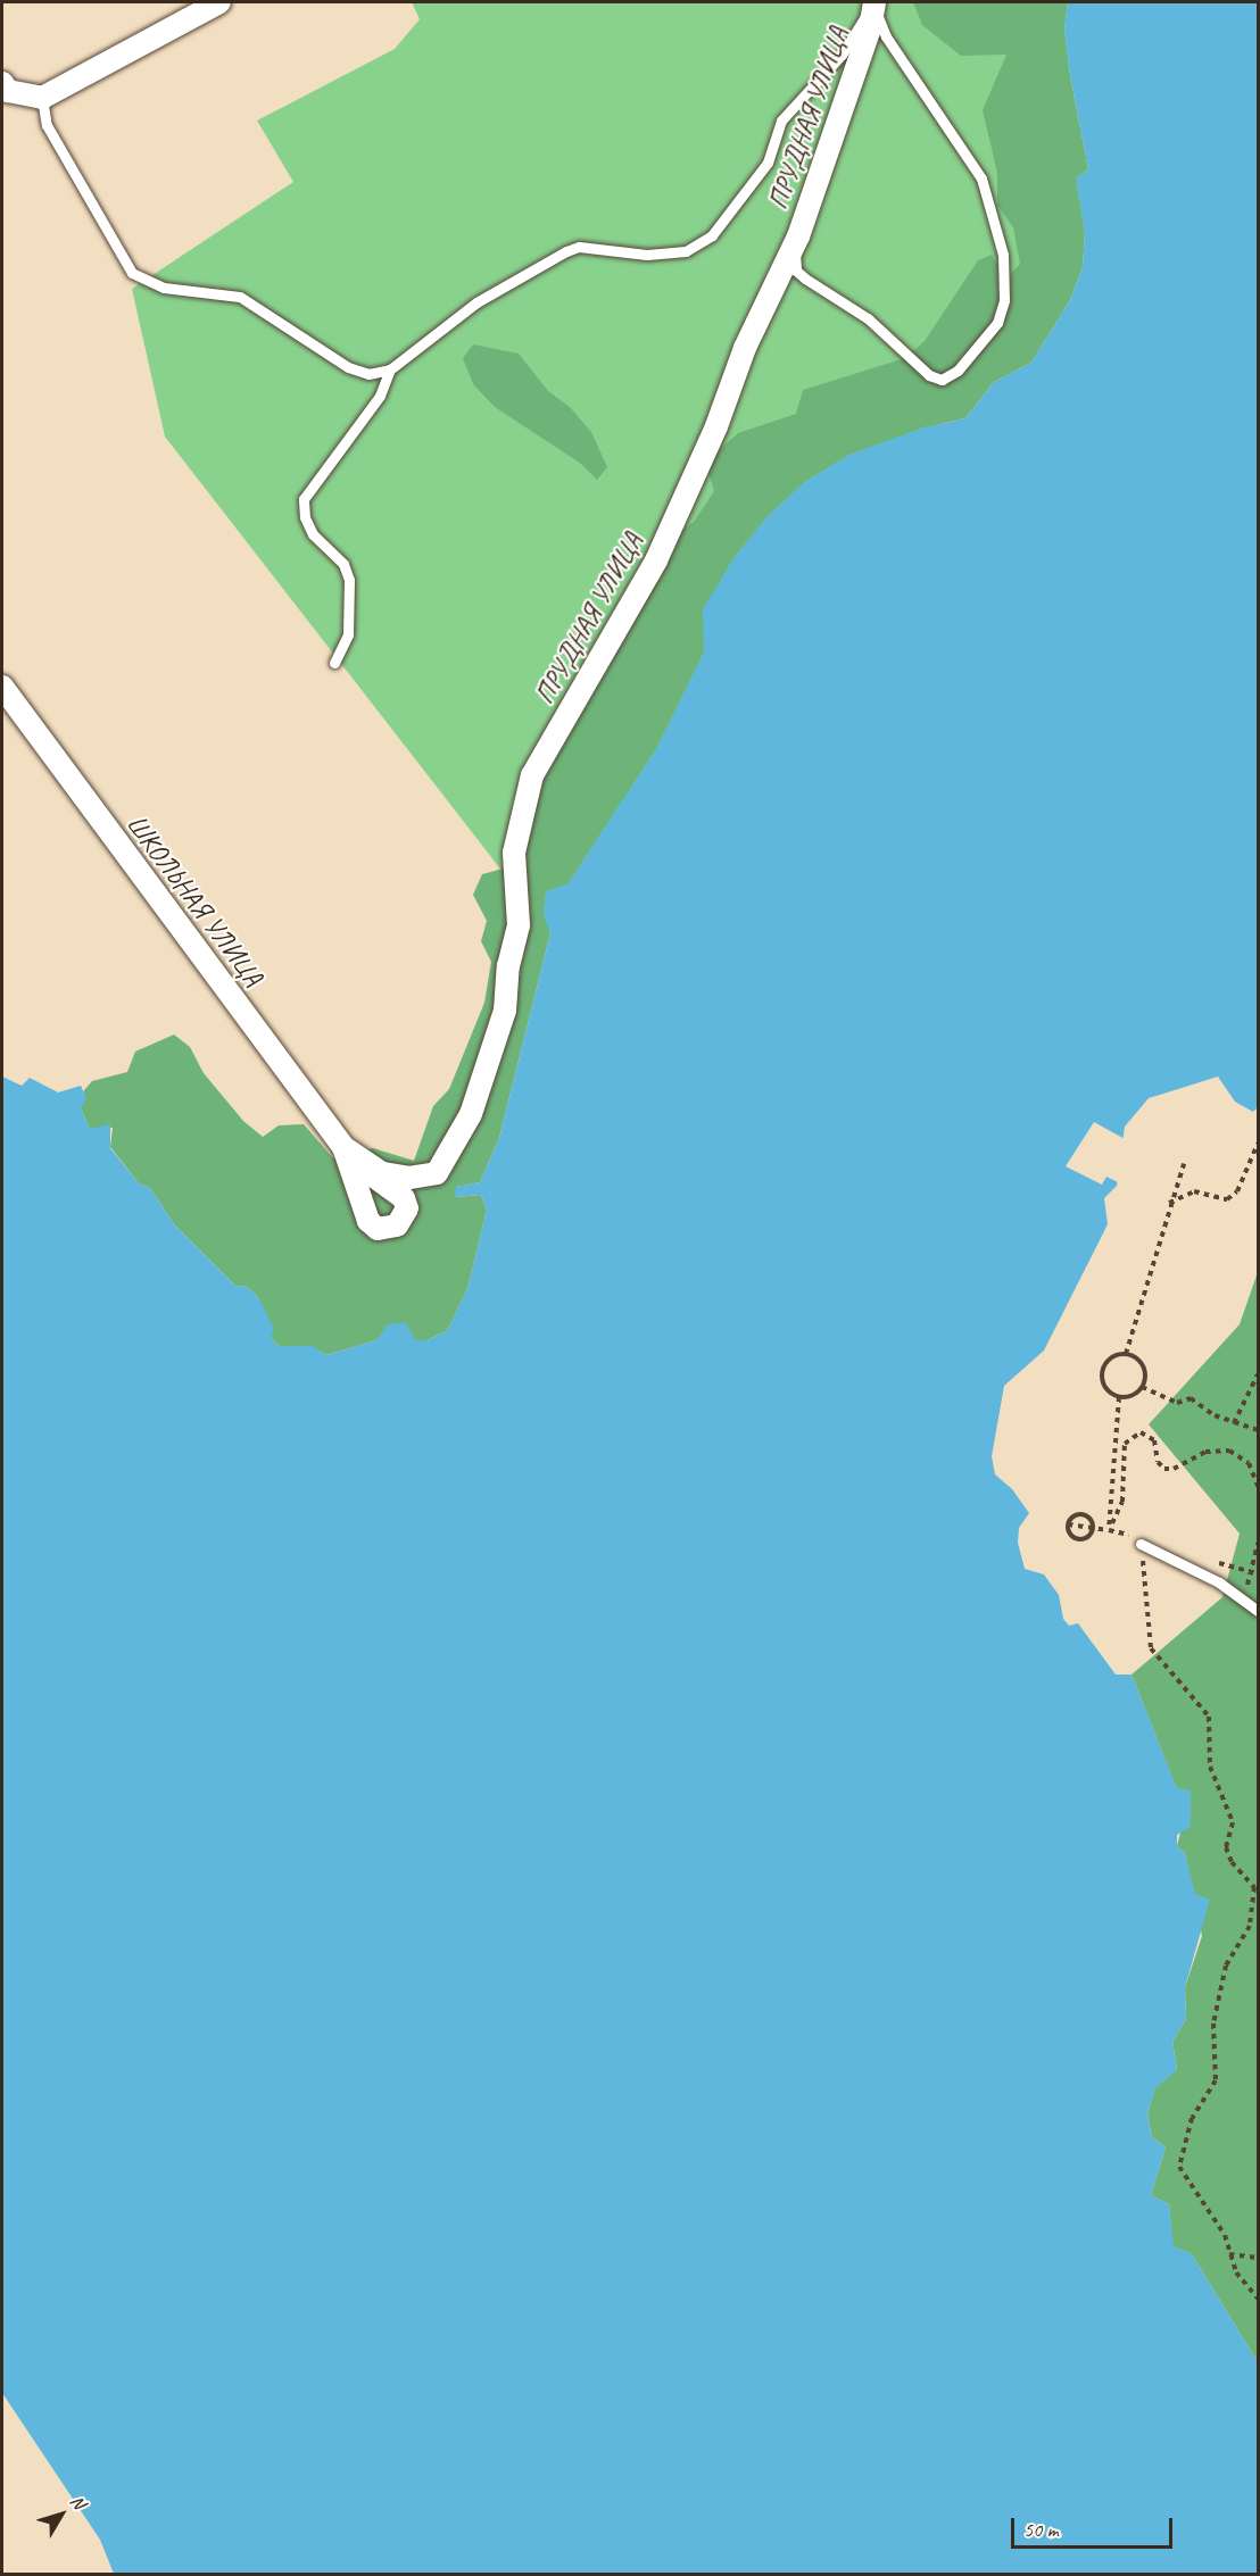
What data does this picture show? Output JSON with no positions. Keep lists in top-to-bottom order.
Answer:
{
  "streets": {
    "street": ["ПРУДНАЯ УЛИЦА", "ШКОЛЬНАЯ УЛИЦА"]
  },
  "crossings": [
    ["ПРУДНАЯ УЛИЦА", "ШКОЛЬНАЯ УЛИЦА"]
  ],
  "scale_bar": "50 m",
  "north": "top right"
}
